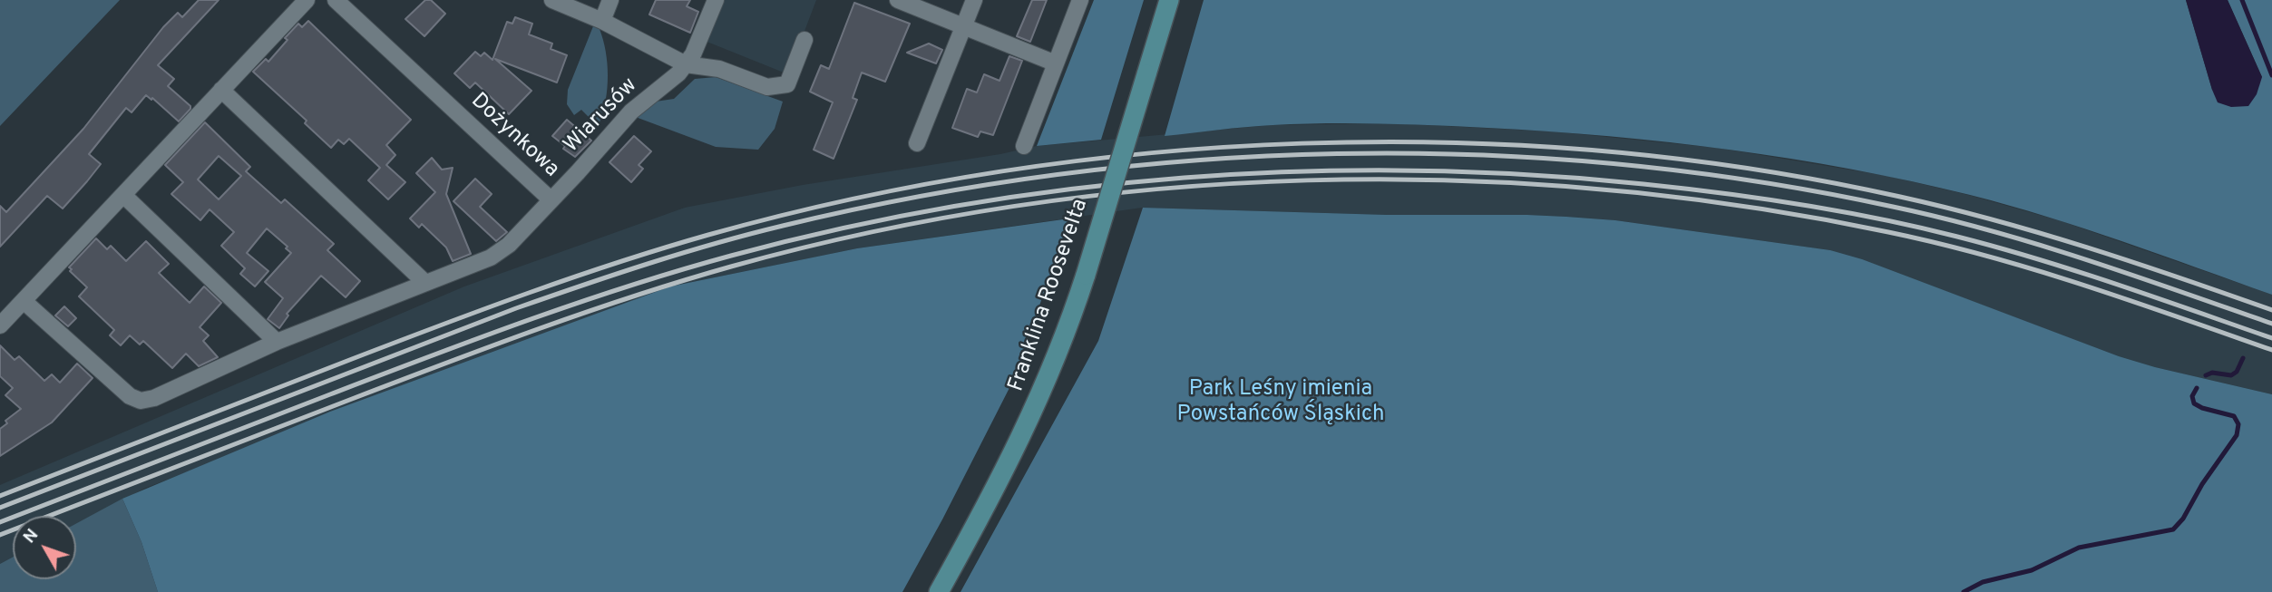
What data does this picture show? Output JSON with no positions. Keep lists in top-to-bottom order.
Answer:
{
  "streets": {
    "street": ["Wiarusów", "Dożynkowa", "Franklina Roosevelta"]
  },
  "crossings": [
    ["Wiarusów", "Dożynkowa"]
  ],
  "parks": ["Park Leśny imienia Powstańców Śląskich"],
  "north": "top left"
}
